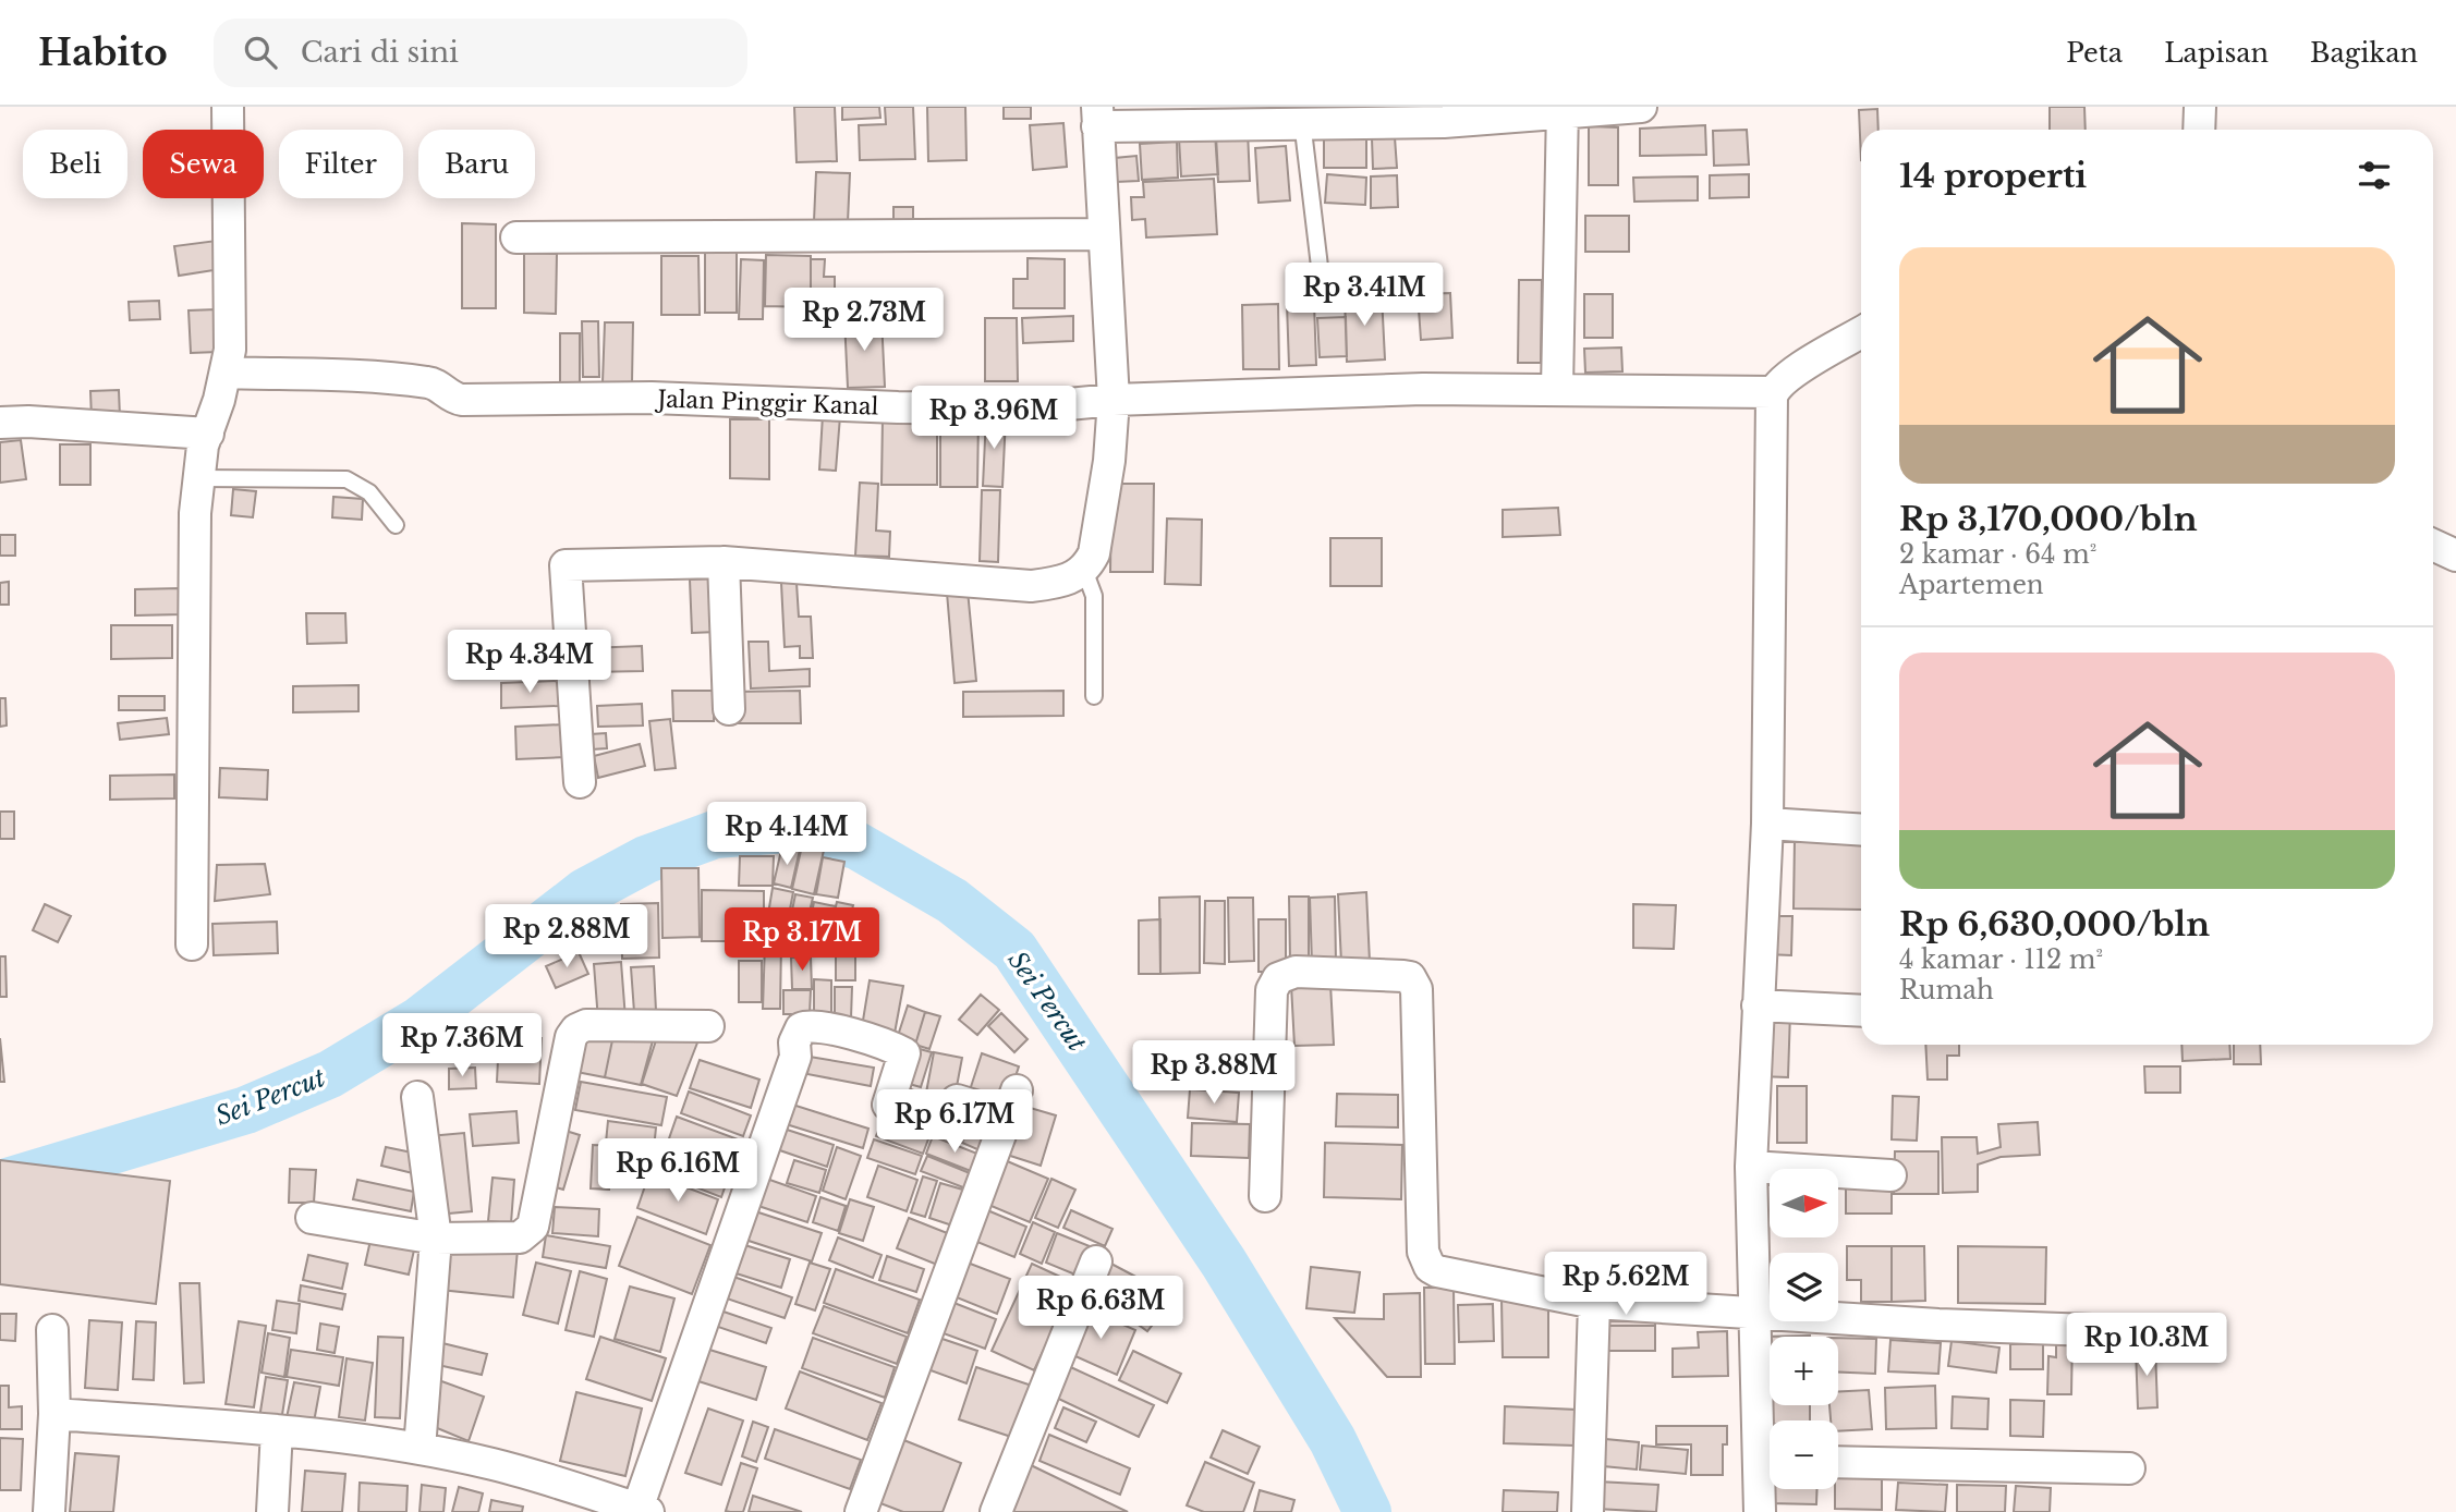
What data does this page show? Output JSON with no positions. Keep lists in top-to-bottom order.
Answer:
{
  "streets": {
    "street": ["Jalan Pinggir Kanal"]
  },
  "water": ["Sei Percut"],
  "north": "right",
  "page": {
    "header": "Habito",
    "search": "Cari di sini",
    "nav": ["Peta", "Lapisan", "Bagikan"],
    "chip": [
      "Beli",
      "Sewa",
      "Filter",
      "Baru"
    ],
    "heading": "14 properti",
    "list": [
      {
        "name": "Rp 3,170,000/bln",
        "note": "2 kamar · 64 m² · Apartemen"
      },
      {
        "name": "Rp 6,630,000/bln",
        "note": "4 kamar · 112 m² · Rumah"
      }
    ],
    "price": [
      "Rp 3.41M",
      "Rp 2.73M",
      "Rp 3.96M",
      "Rp 4.34M",
      "Rp 4.14M",
      "Rp 2.88M",
      "Rp 3.17M",
      "Rp 7.36M",
      "Rp 3.88M",
      "Rp 6.17M",
      "Rp 6.16M",
      "Rp 5.62M",
      "Rp 6.63M",
      "Rp 10.3M"
    ],
    "map_buttons": ["+", "−"]
  }
}
